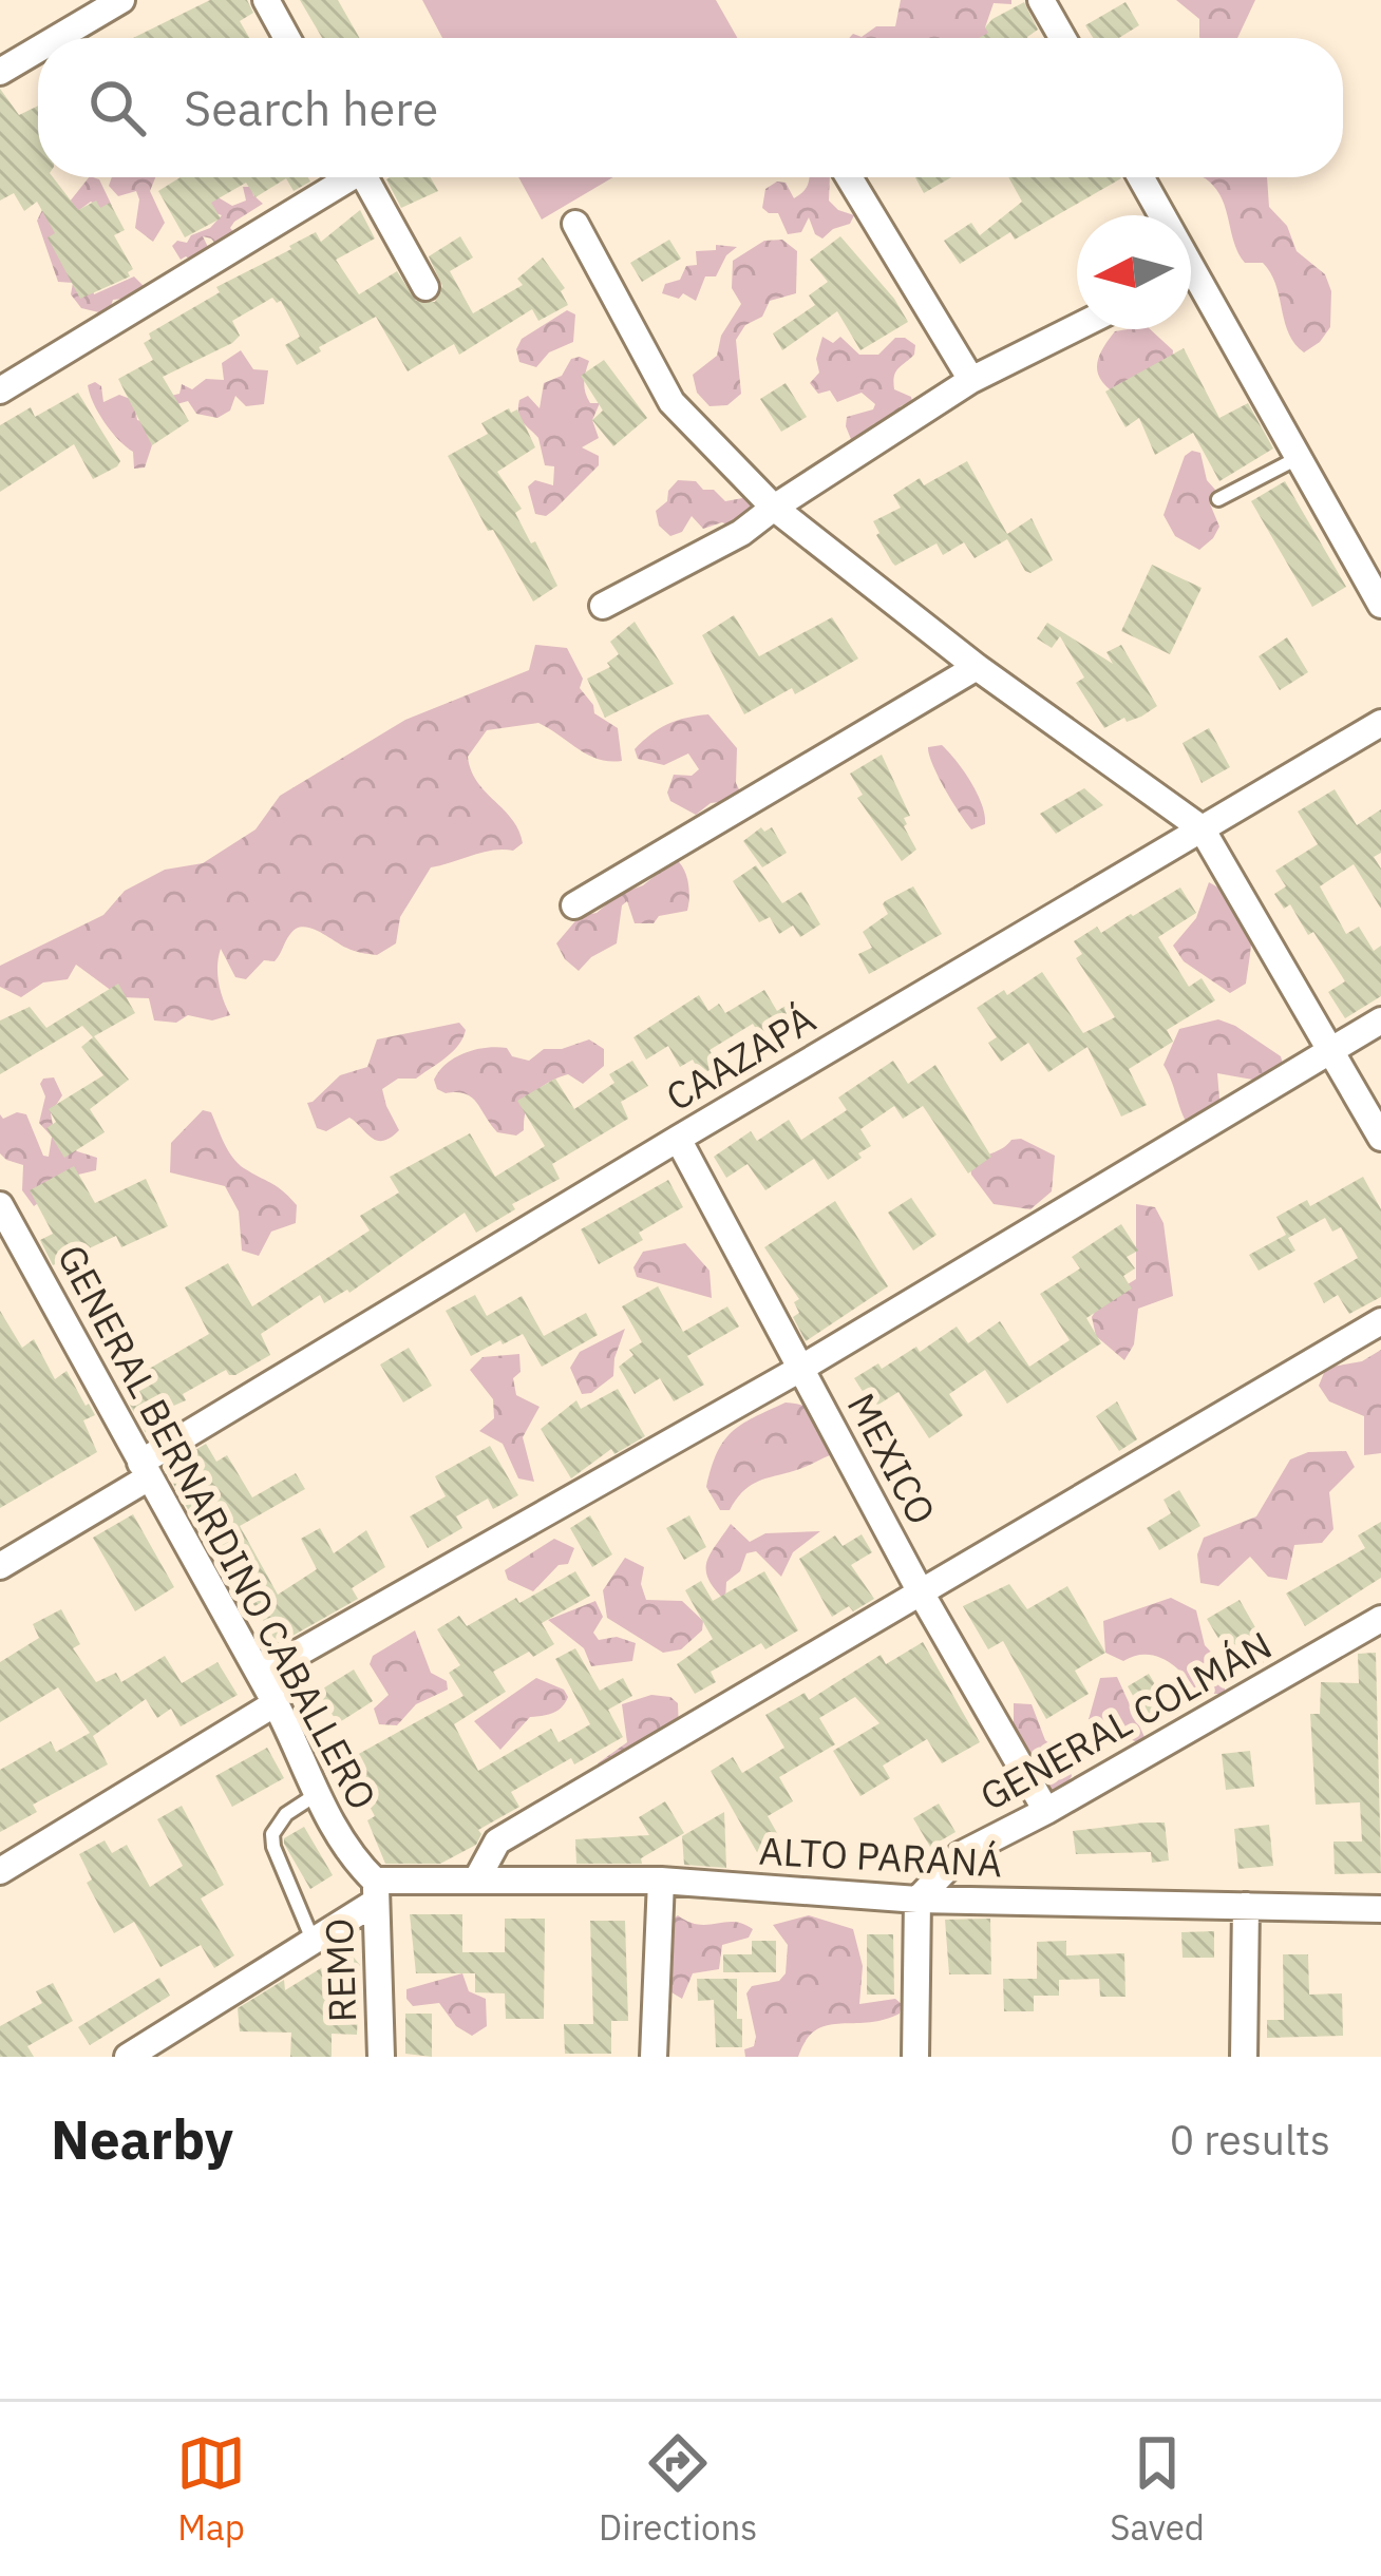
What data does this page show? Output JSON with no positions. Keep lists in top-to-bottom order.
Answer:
{
  "streets": {
    "street": [
      "CAAZAPÁ",
      "MEXICO",
      "GENERAL BERNARDINO CABALLERO",
      "GENERAL COLMÁN",
      "ALTO PARANÁ",
      "REMO"
    ]
  },
  "crossings": [
    ["CAAZAPÁ", "MEXICO"],
    ["CAAZAPÁ", "GENERAL BERNARDINO CABALLERO"],
    ["MEXICO", "GENERAL COLMÁN"],
    ["GENERAL BERNARDINO CABALLERO", "ALTO PARANÁ"],
    ["GENERAL BERNARDINO CABALLERO", "REMO"],
    ["GENERAL COLMÁN", "ALTO PARANÁ"],
    ["ALTO PARANÁ", "REMO"]
  ],
  "north": "left",
  "page": {
    "search": "Search here",
    "heading": ["Nearby", "0 results"],
    "nav": ["Map", "Directions", "Saved"]
  }
}
